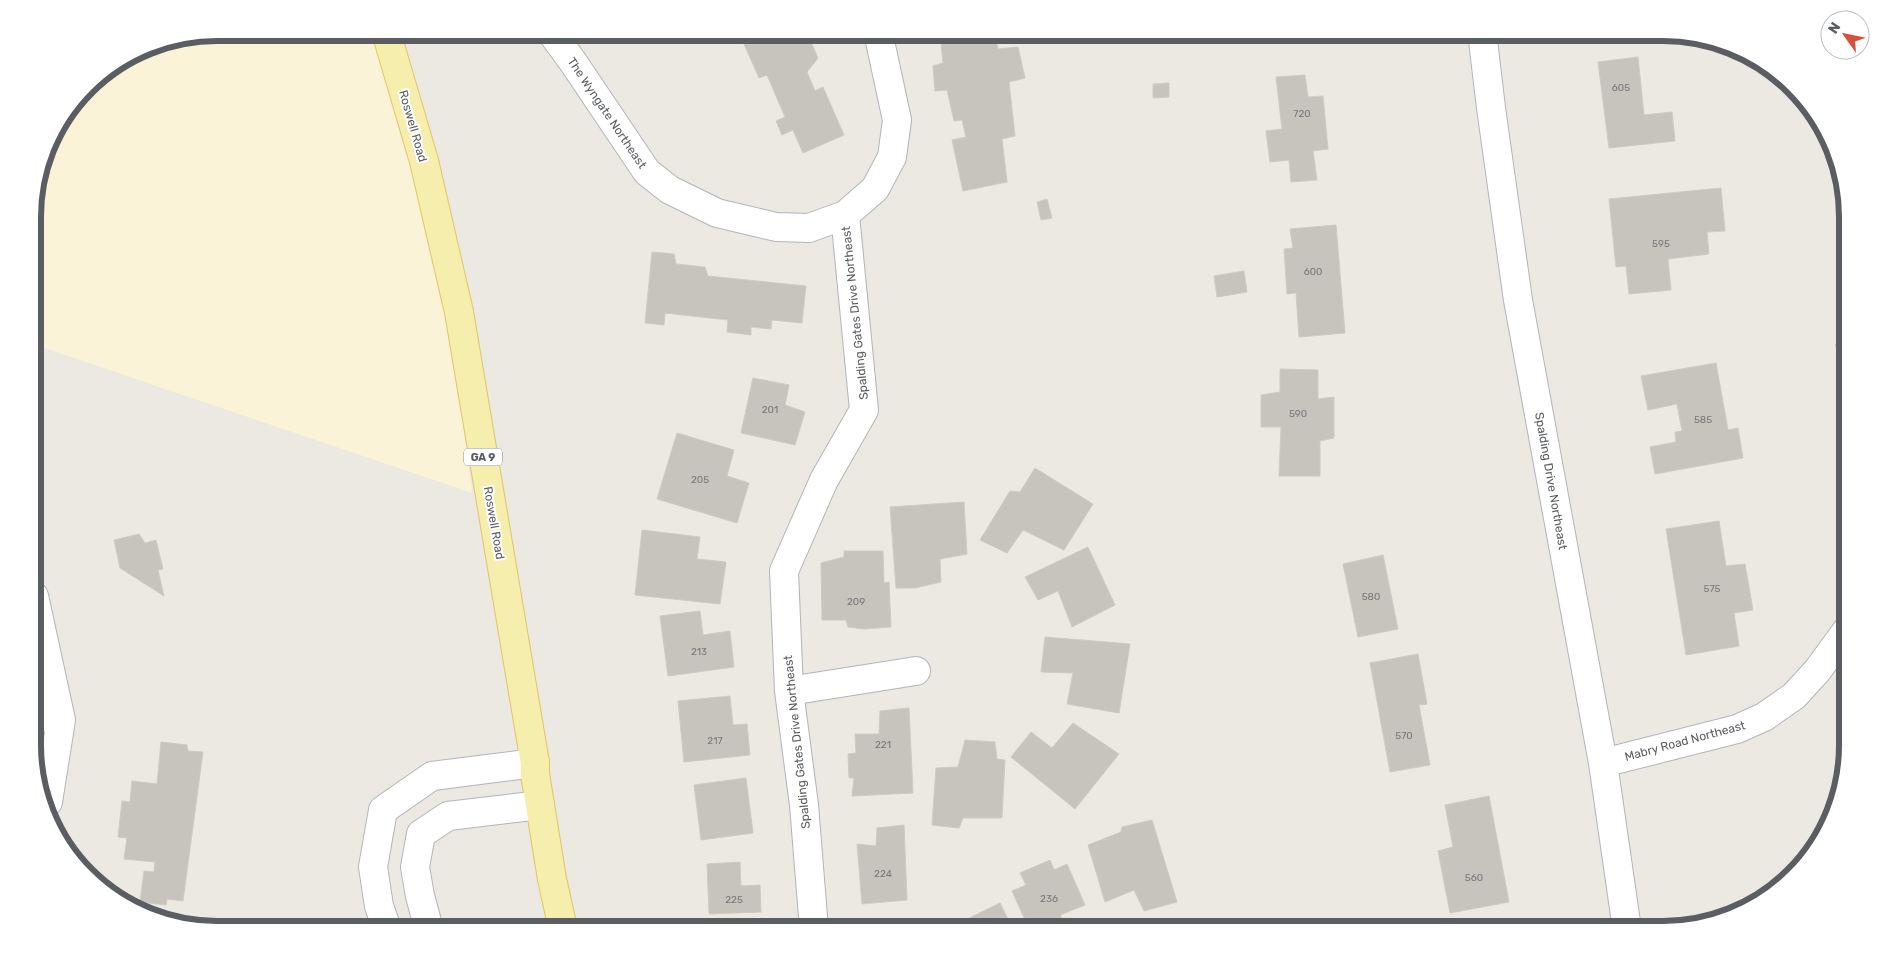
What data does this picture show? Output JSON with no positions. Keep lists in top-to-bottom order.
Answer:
{
  "streets": {
    "main road": ["Roswell Road", "GA 9"],
    "street": [
      "The Wyngate Northeast",
      "Spalding Gates Drive Northeast",
      "Spalding Drive Northeast",
      "Mabry Road Northeast"
    ]
  },
  "crossings": [
    ["The Wyngate Northeast", "Spalding Gates Drive Northeast"],
    ["Spalding Drive Northeast", "Mabry Road Northeast"]
  ],
  "house_numbers": [
    "605",
    "720",
    "595",
    "600",
    "201",
    "590",
    "585",
    "205",
    "575",
    "580",
    "209",
    "213",
    "570",
    "217",
    "221",
    "224",
    "560",
    "236",
    "225"
  ],
  "north": "top left"
}
